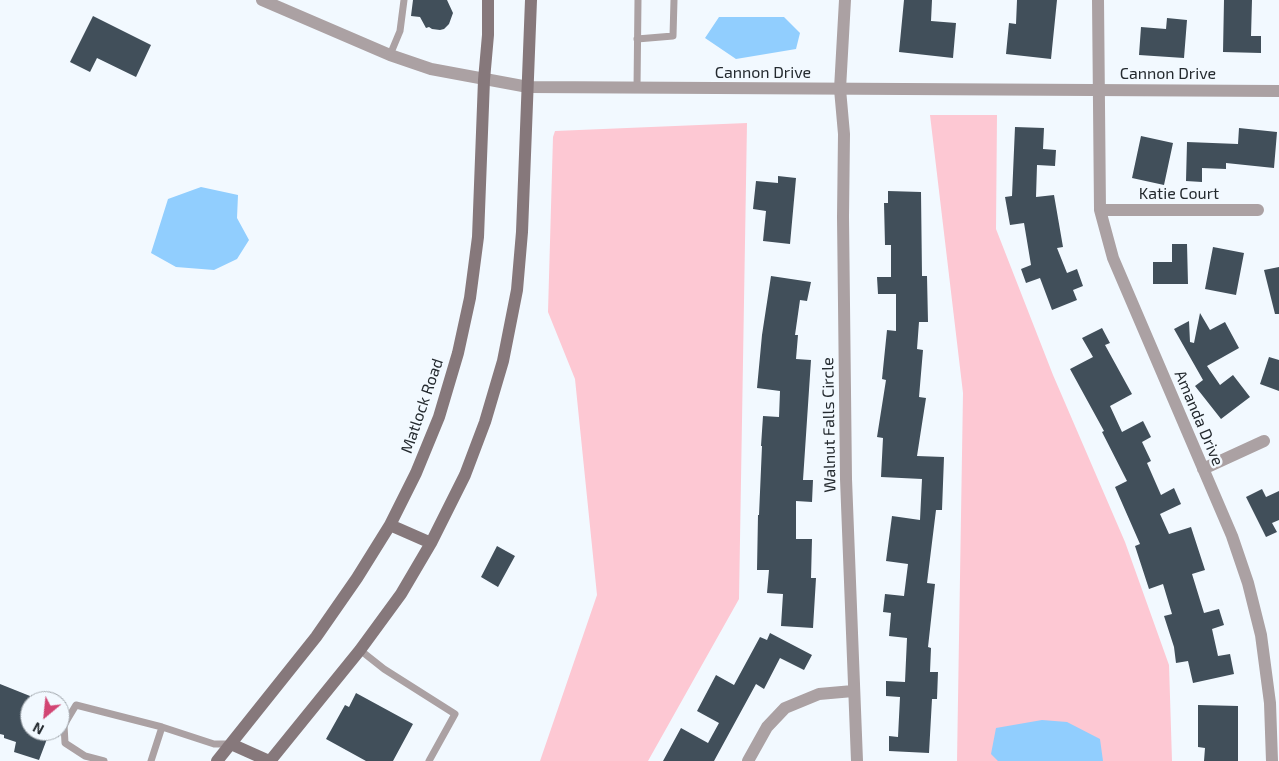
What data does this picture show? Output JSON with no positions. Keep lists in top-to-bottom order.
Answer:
{
  "streets": {
    "main road": ["Matlock Road"],
    "street": [
      "Cannon Drive",
      "Katie Court",
      "Amanda Drive",
      "Walnut Falls Circle"
    ]
  },
  "crossings": [
    ["Cannon Drive", "Matlock Road"],
    ["Cannon Drive", "Amanda Drive"],
    ["Cannon Drive", "Walnut Falls Circle"],
    ["Katie Court", "Amanda Drive"]
  ],
  "north": "bottom left"
}
